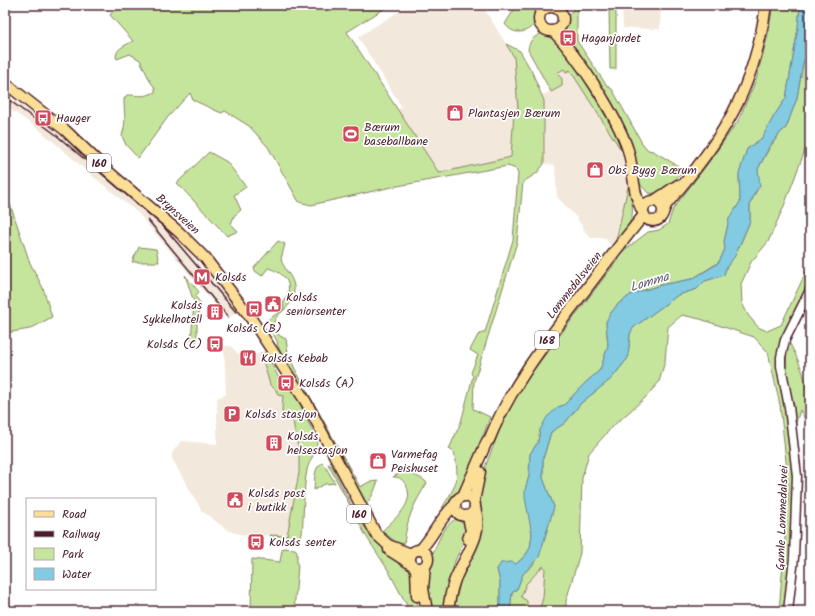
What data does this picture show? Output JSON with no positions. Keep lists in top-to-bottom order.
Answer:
{
  "streets": {
    "main road": [
      "160",
      "Brynsveien",
      "Lommedalsveien",
      "168"
    ],
    "street": ["Gamle Lommedalsvei"]
  },
  "crossings": [
    ["Lommedalsveien", "168"]
  ],
  "water": ["Lomma"],
  "places": {
    "bus stop": [
      "Haganjordet",
      "Hauger",
      "Kolsås (B)",
      "Kolsås (C)",
      "Kolsås (A)",
      "Kolsås senter"
    ],
    "shop": ["Plantasjen Bærum", "Obs Bygg Bærum", "Varmefag Peishuset"],
    "sports": ["Bærum baseballbane"],
    "metro station": ["Kolsås"],
    "public building": ["Kolsås seniorsenter", "Kolsås post i butikk"],
    "building": ["Kolsås Sykkelhotell", "Kolsås helsestasjon"],
    "restaurant": ["Kolsås Kebab"],
    "parking": ["Kolsås stasjon"]
  },
  "legend": [
    "Road",
    "Railway",
    "Park",
    "Water"
  ]
}
